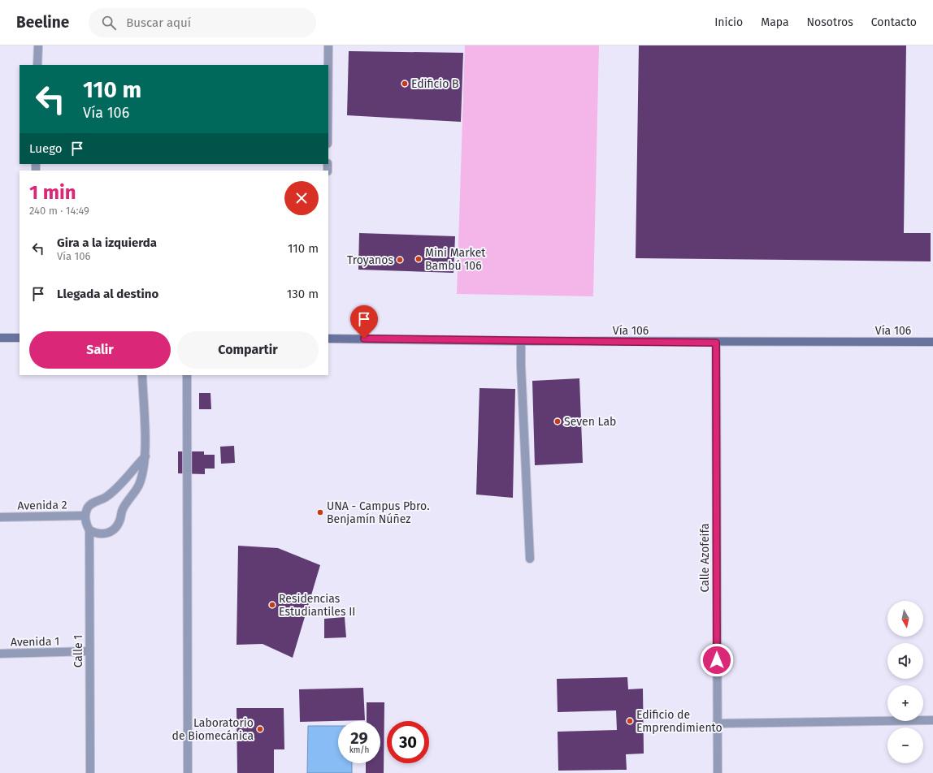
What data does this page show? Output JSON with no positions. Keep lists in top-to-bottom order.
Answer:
{
  "streets": {
    "main road": ["Vía 106"],
    "street": [
      "Avenida 2",
      "Calle Azofeifa",
      "Avenida 1",
      "Calle 1"
    ]
  },
  "crossings": [
    ["Vía 106", "Calle Azofeifa"],
    ["Avenida 2", "Calle 1"],
    ["Avenida 1", "Calle 1"]
  ],
  "places": [
    "Edificio B",
    "Mini Market Bambú 106",
    "Troyanos",
    "Seven Lab",
    "UNA - Campus Pbro. Benjamín Núñez",
    "Residencias Estudiantiles II",
    "Edificio de Emprendimiento",
    "Laboratorio de Biomecánica"
  ],
  "north": "bottom",
  "page": {
    "header": "Beeline",
    "search": "Buscar aquí",
    "nav": [
      "Inicio",
      "Mapa",
      "Nosotros",
      "Contacto"
    ],
    "turn": ["110 m", "Vía 106"],
    "then": "Luego",
    "heading": ["1 min", "240 m · 14:49"],
    "list": [
      {
        "name": "Gira a la izquierda",
        "note": "Vía 106",
        "value": "110 m"
      },
      {
        "name": "Llegada al destino",
        "value": "130 m"
      }
    ],
    "buttons": ["Salir", "Compartir"],
    "map_buttons": ["+", "−"],
    "speed": "29 km/h",
    "limit": "30"
  }
}
